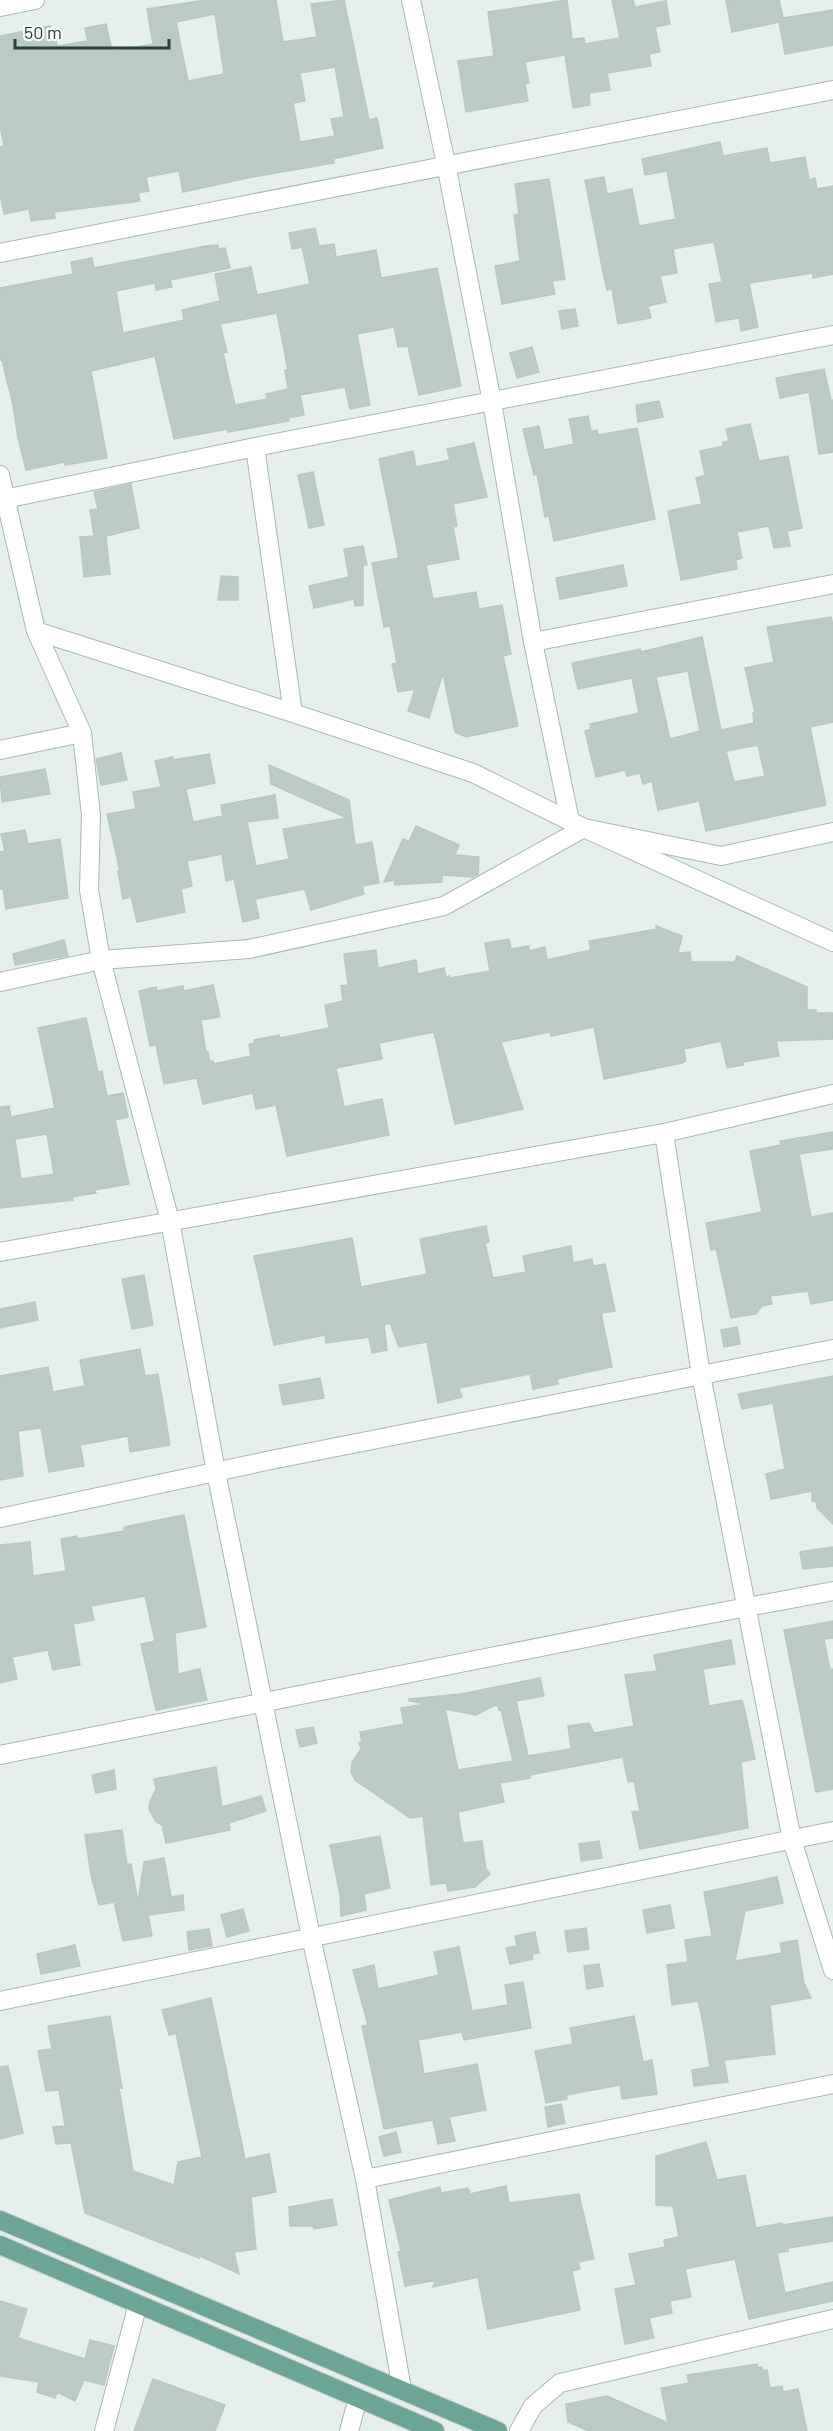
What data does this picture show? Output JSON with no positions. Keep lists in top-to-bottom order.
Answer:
{
  "scale_bar": "50 m"
}
